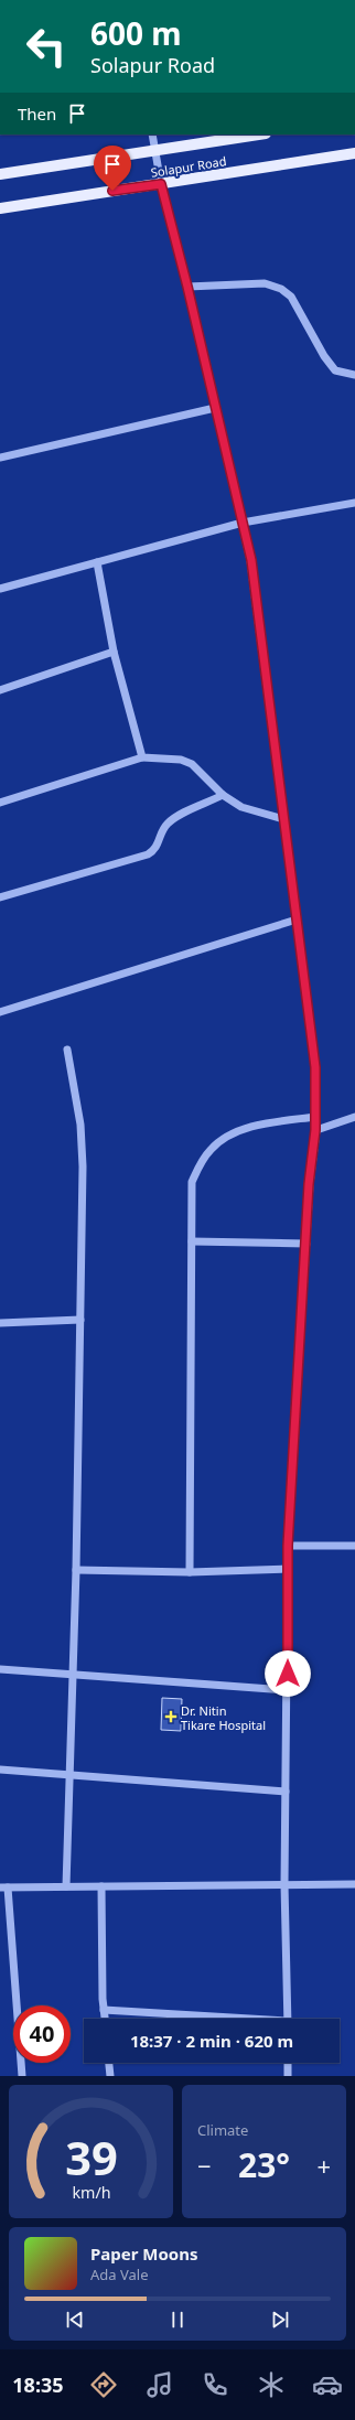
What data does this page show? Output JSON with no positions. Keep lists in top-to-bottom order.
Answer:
{
  "streets": {
    "main road": ["Solapur Road"]
  },
  "places": {
    "health": ["Dr. Nitin Tikare Hospital"]
  },
  "page": {
    "turn": ["600 m", "Solapur Road"],
    "then": "Then",
    "limit": "40",
    "trip": "18:37 · 2 min · 620 m",
    "tile": "Climate",
    "heat": ["−", "23°", "+"],
    "song": ["Paper Moons", "Ada Vale"],
    "tabs": "18:35",
    "gauge": ["39", "km/h"]
  }
}
